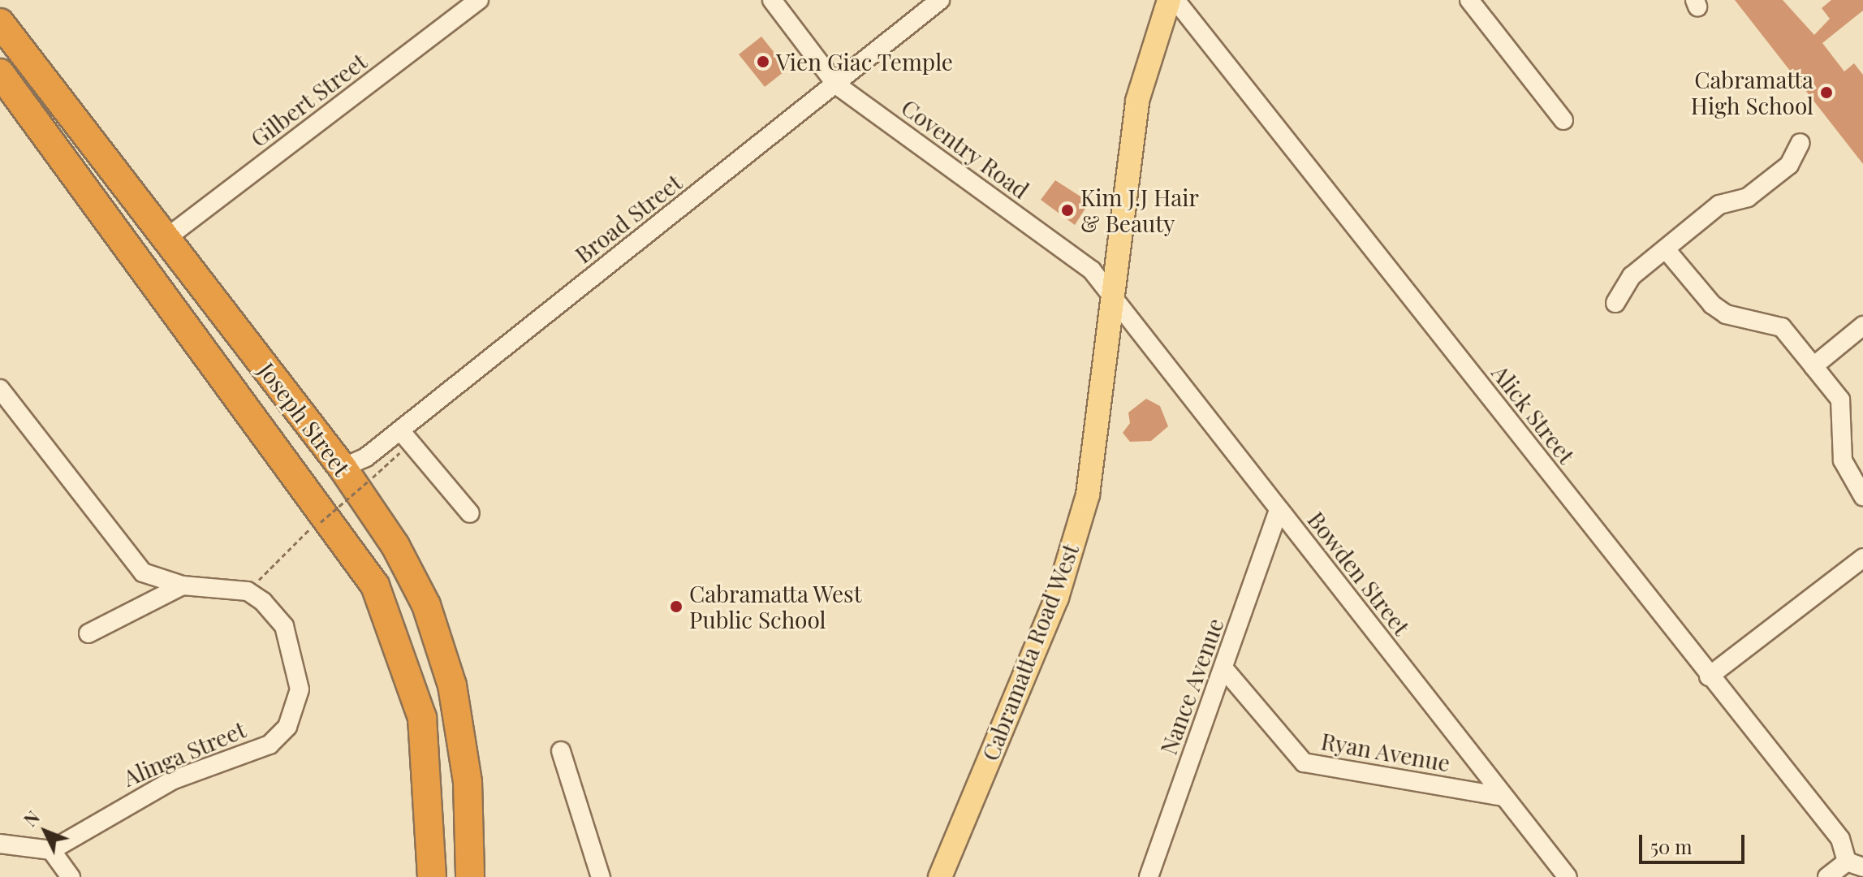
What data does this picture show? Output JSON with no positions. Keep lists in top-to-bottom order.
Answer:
{
  "streets": {
    "highway": ["Joseph Street"],
    "main road": ["Cabramatta Road West"],
    "street": [
      "Gilbert Street",
      "Coventry Road",
      "Broad Street",
      "Alick Street",
      "Bowden Street",
      "Nance Avenue",
      "Ryan Avenue",
      "Alinga Street"
    ]
  },
  "crossings": [
    ["Gilbert Street", "Joseph Street"],
    ["Coventry Road", "Broad Street"],
    ["Coventry Road", "Bowden Street"],
    ["Coventry Road", "Cabramatta Road West"],
    ["Broad Street", "Joseph Street"],
    ["Bowden Street", "Cabramatta Road West"],
    ["Bowden Street", "Nance Avenue"],
    ["Bowden Street", "Ryan Avenue"],
    ["Nance Avenue", "Ryan Avenue"]
  ],
  "places": [
    "Vien Giac Temple",
    "Cabramatta High School",
    "Kim J.J Hair & Beauty",
    "Cabramatta West Public School"
  ],
  "scale_bar": "50 m",
  "north": "top left"
}
